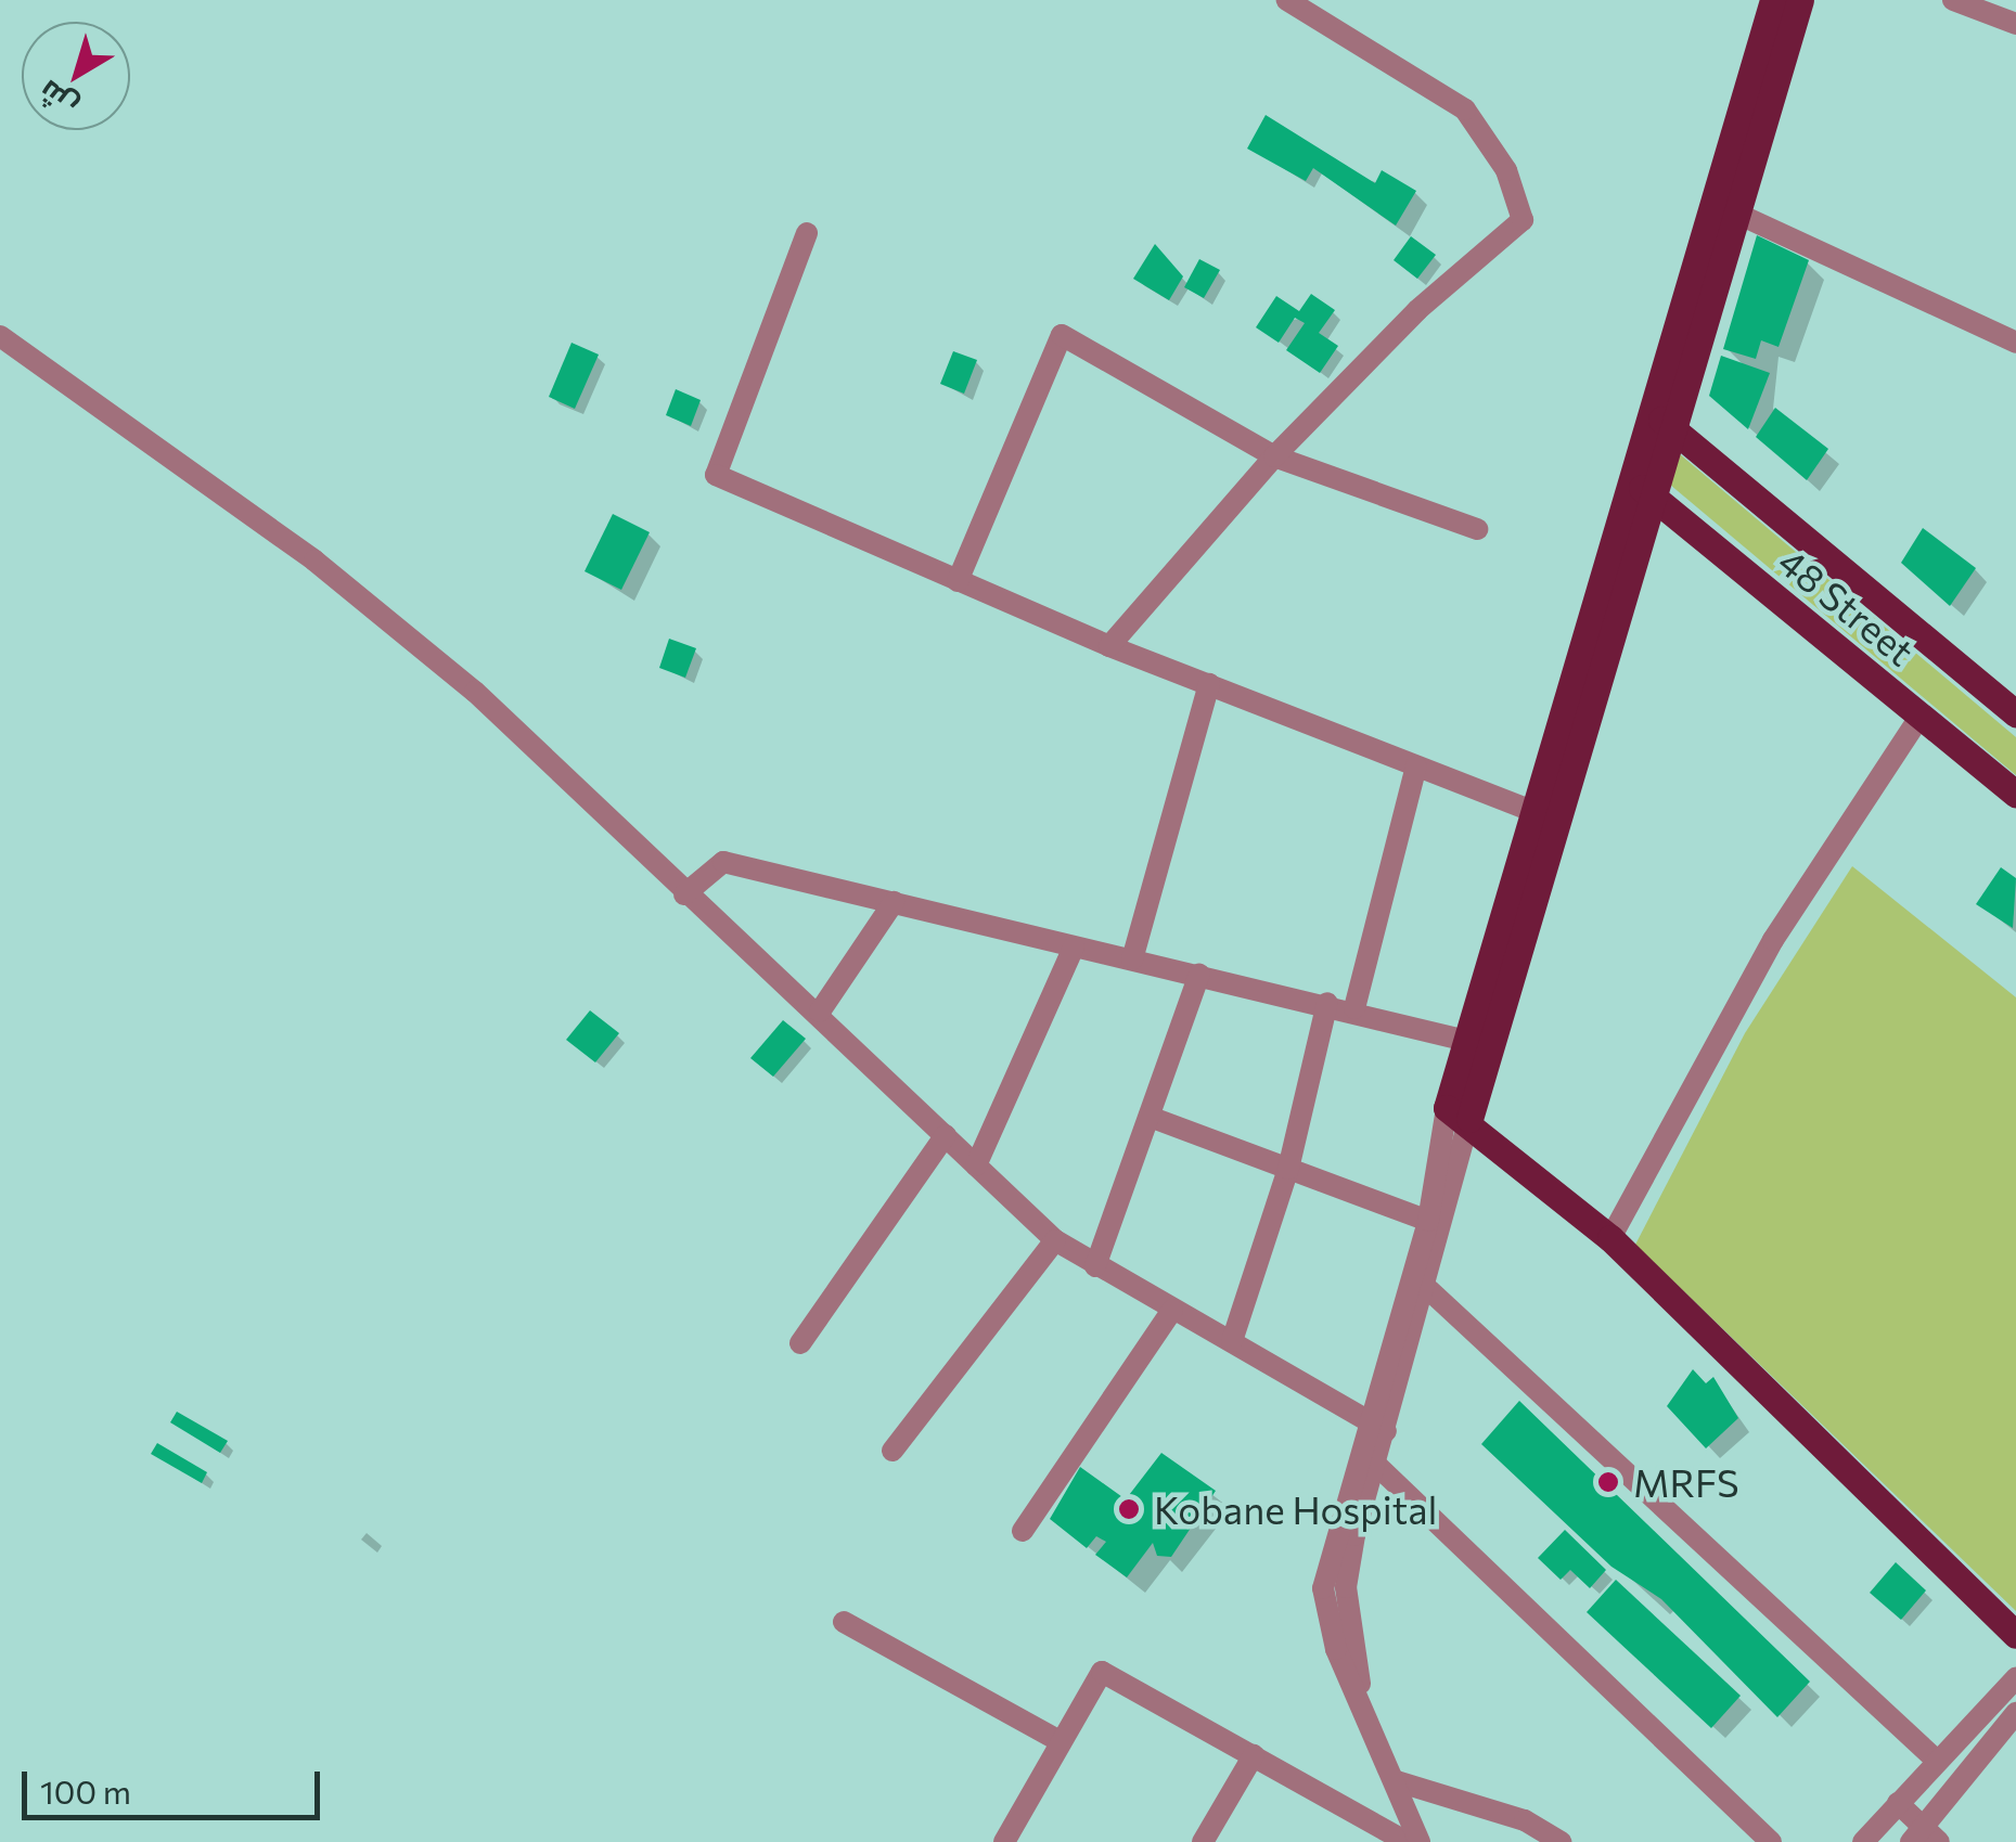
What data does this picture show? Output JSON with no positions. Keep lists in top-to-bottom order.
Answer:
{
  "streets": {
    "main road": ["48 Street"]
  },
  "places": ["MRFS", "Kobane Hospital"],
  "scale_bar": "100 m",
  "north": "bottom left"
}
